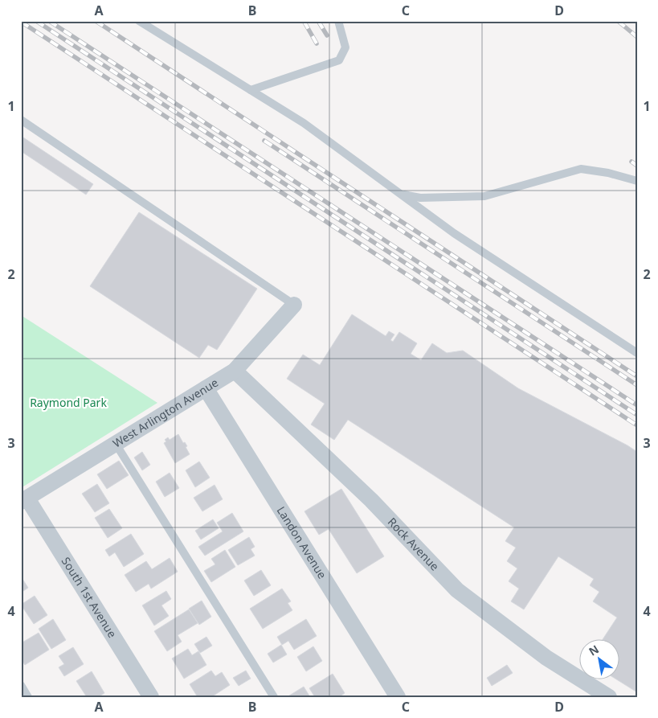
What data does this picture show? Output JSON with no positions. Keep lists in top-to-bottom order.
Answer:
{
  "streets": {
    "street": [
      "West Arlington Avenue",
      "Landon Avenue",
      "Rock Avenue",
      "South 1st Avenue"
    ]
  },
  "crossings": [
    ["West Arlington Avenue", "Landon Avenue"],
    ["West Arlington Avenue", "Rock Avenue"],
    ["West Arlington Avenue", "South 1st Avenue"]
  ],
  "parks": ["Raymond Park"],
  "north": "top left",
  "grid": {
    "columns": [
      "A",
      "B",
      "C",
      "D"
    ],
    "rows": [
      "1",
      "2",
      "3",
      "4"
    ]
  }
}
